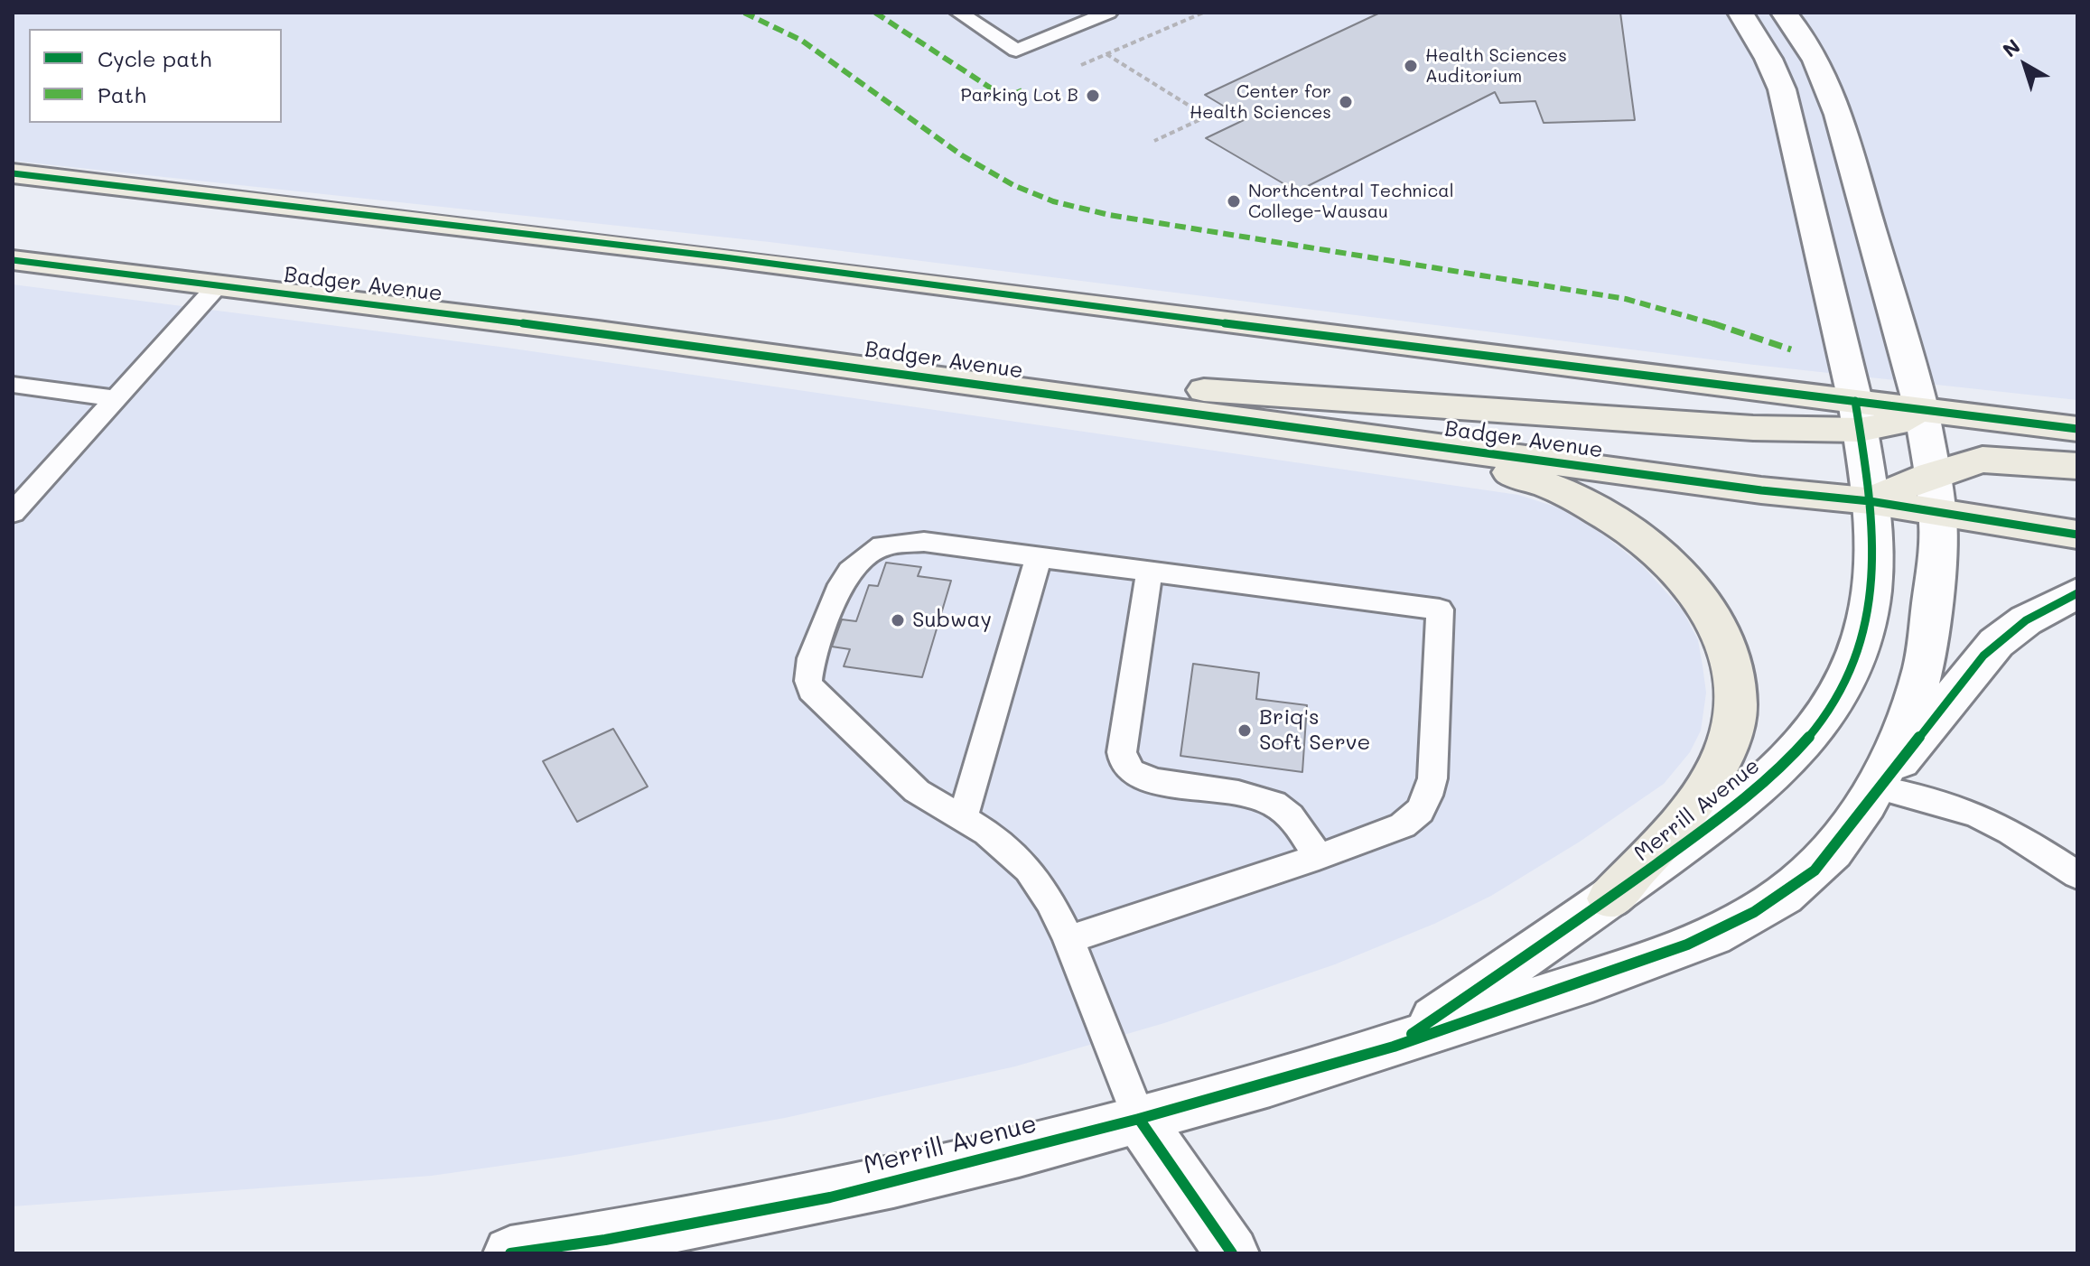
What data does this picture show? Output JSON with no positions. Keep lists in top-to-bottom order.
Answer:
{
  "streets": {
    "main road": ["Badger Avenue", "Merrill Avenue"]
  },
  "crossings": [
    ["Badger Avenue", "Merrill Avenue"]
  ],
  "places": [
    "Health Sciences Auditorium",
    "Parking Lot B",
    "Center for Health Sciences",
    "Northcentral Technical College-Wausau",
    "Subway",
    "Briq's Soft Serve"
  ],
  "legend": ["Cycle path", "Path"],
  "north": "top left"
}
